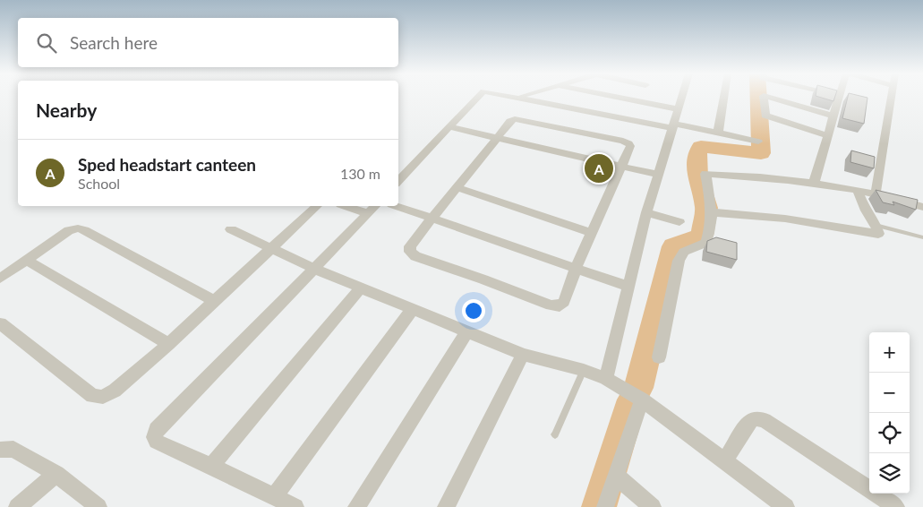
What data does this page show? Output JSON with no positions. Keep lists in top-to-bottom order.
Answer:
{
  "page": {
    "search": "Search here",
    "heading": "Nearby",
    "list": [
      {
        "mark": "A",
        "name": "Sped headstart canteen",
        "note": "School",
        "value": "130 m"
      }
    ],
    "pins": "A",
    "map_buttons": ["+", "−"]
  }
}
